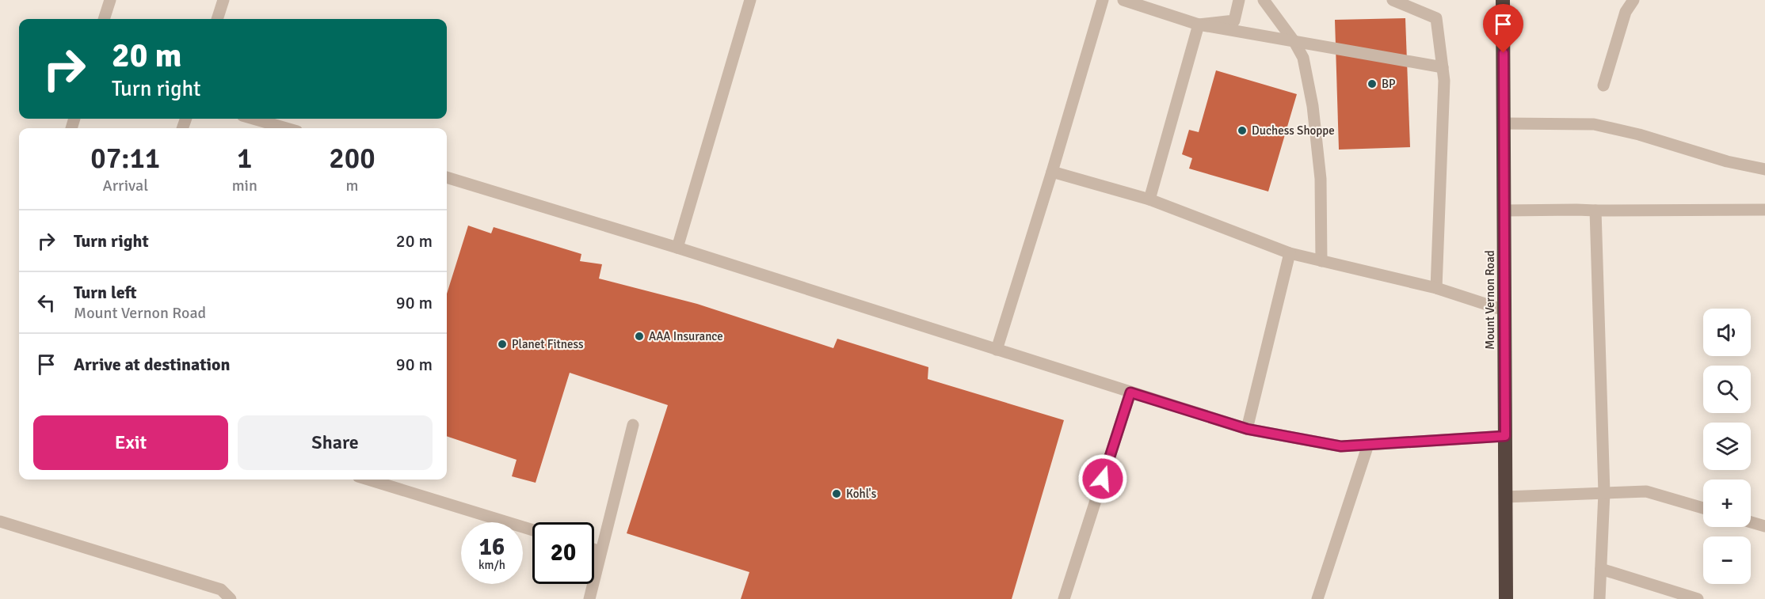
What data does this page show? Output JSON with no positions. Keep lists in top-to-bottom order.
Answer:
{
  "streets": {
    "highway": ["Mount Vernon Road"]
  },
  "places": [
    "BP",
    "Duchess Shoppe",
    "AAA Insurance",
    "Planet Fitness",
    "Kohl's"
  ],
  "page": {
    "turn": ["20 m", "Turn right"],
    "eta": [
      "07:11",
      "Arrival",
      "1",
      "min",
      "200",
      "m"
    ],
    "list": [
      {
        "name": "Turn right",
        "value": "20 m"
      },
      {
        "name": "Turn left",
        "note": "Mount Vernon Road",
        "value": "90 m"
      },
      {
        "name": "Arrive at destination",
        "value": "90 m"
      }
    ],
    "map_buttons": ["+", "−"],
    "buttons": ["Exit", "Share"],
    "speed": "16 km/h",
    "limit": "20"
  }
}
